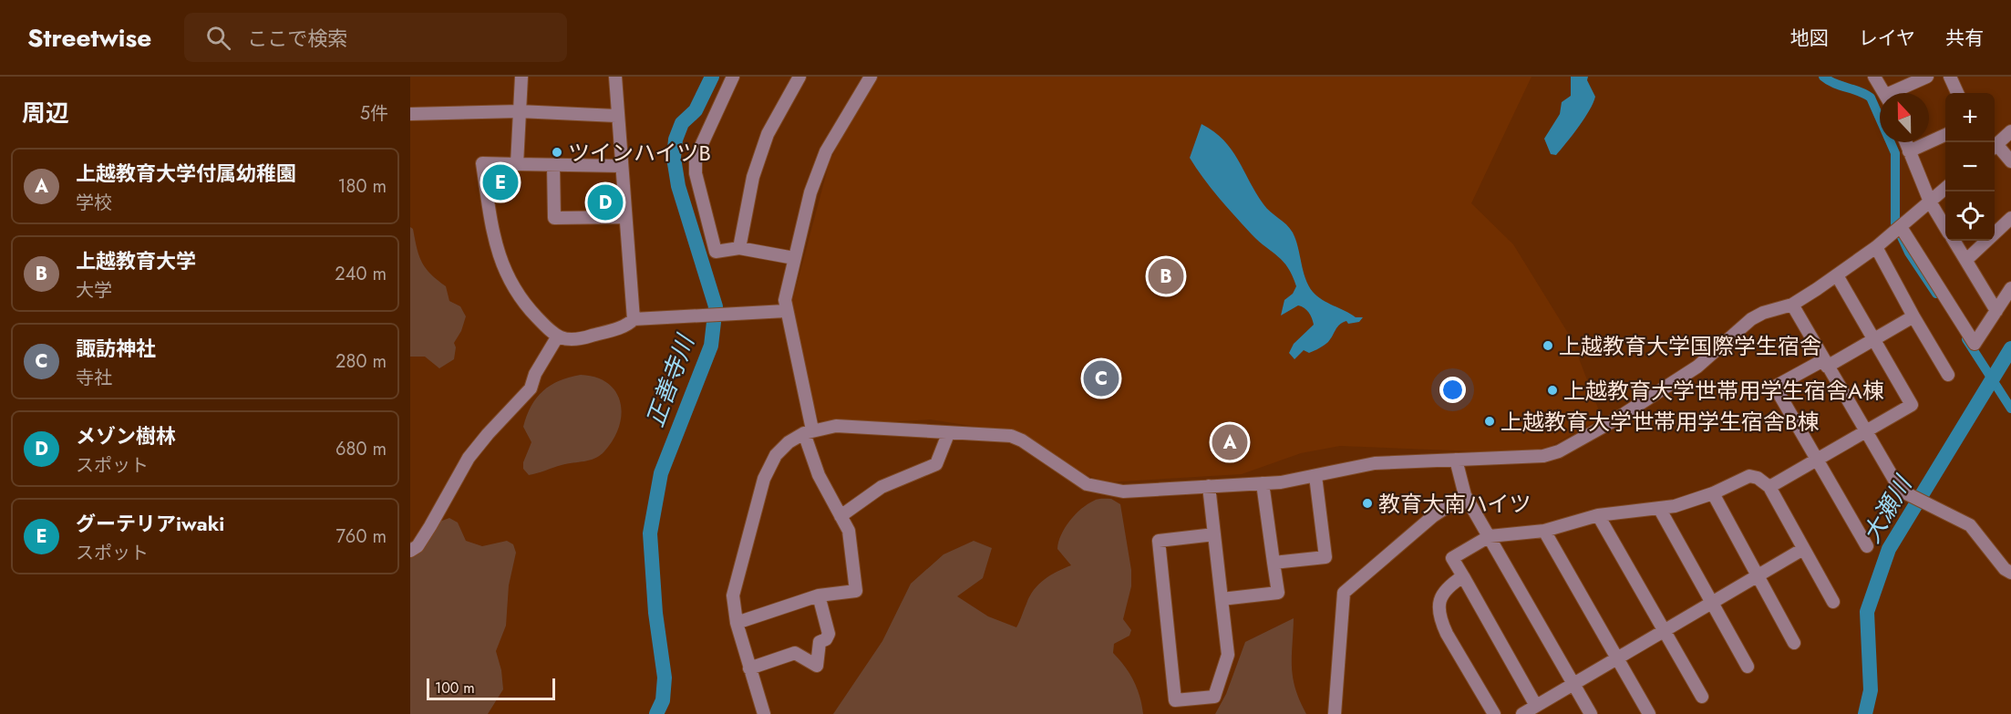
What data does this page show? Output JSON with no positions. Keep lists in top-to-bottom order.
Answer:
{
  "water": ["正善寺川", "大瀬川"],
  "places": [
    "ツインハイツB",
    "上越教育大学国際学生宿舎",
    "上越教育大学世帯用学生宿舎A棟",
    "上越教育大学世帯用学生宿舎B棟",
    "教育大南ハイツ"
  ],
  "scale_bar": "100 m",
  "north": "top",
  "page": {
    "header": "Streetwise",
    "search": "ここで検索",
    "nav": ["地図", "レイヤ", "共有"],
    "heading": ["周辺", "5件"],
    "map_buttons": ["+", "−"],
    "list": [
      {
        "mark": "A",
        "name": "上越教育大学付属幼稚園",
        "note": "学校",
        "value": "180 m"
      },
      {
        "mark": "B",
        "name": "上越教育大学",
        "note": "大学",
        "value": "240 m"
      },
      {
        "mark": "C",
        "name": "諏訪神社",
        "note": "寺社",
        "value": "280 m"
      },
      {
        "mark": "D",
        "name": "メゾン樹林",
        "note": "スポット",
        "value": "680 m"
      },
      {
        "mark": "E",
        "name": "グーテリアiwaki",
        "note": "スポット",
        "value": "760 m"
      }
    ],
    "pins": [
      "E",
      "D",
      "B",
      "C",
      "A"
    ],
    "scale": "100 m"
  }
}
